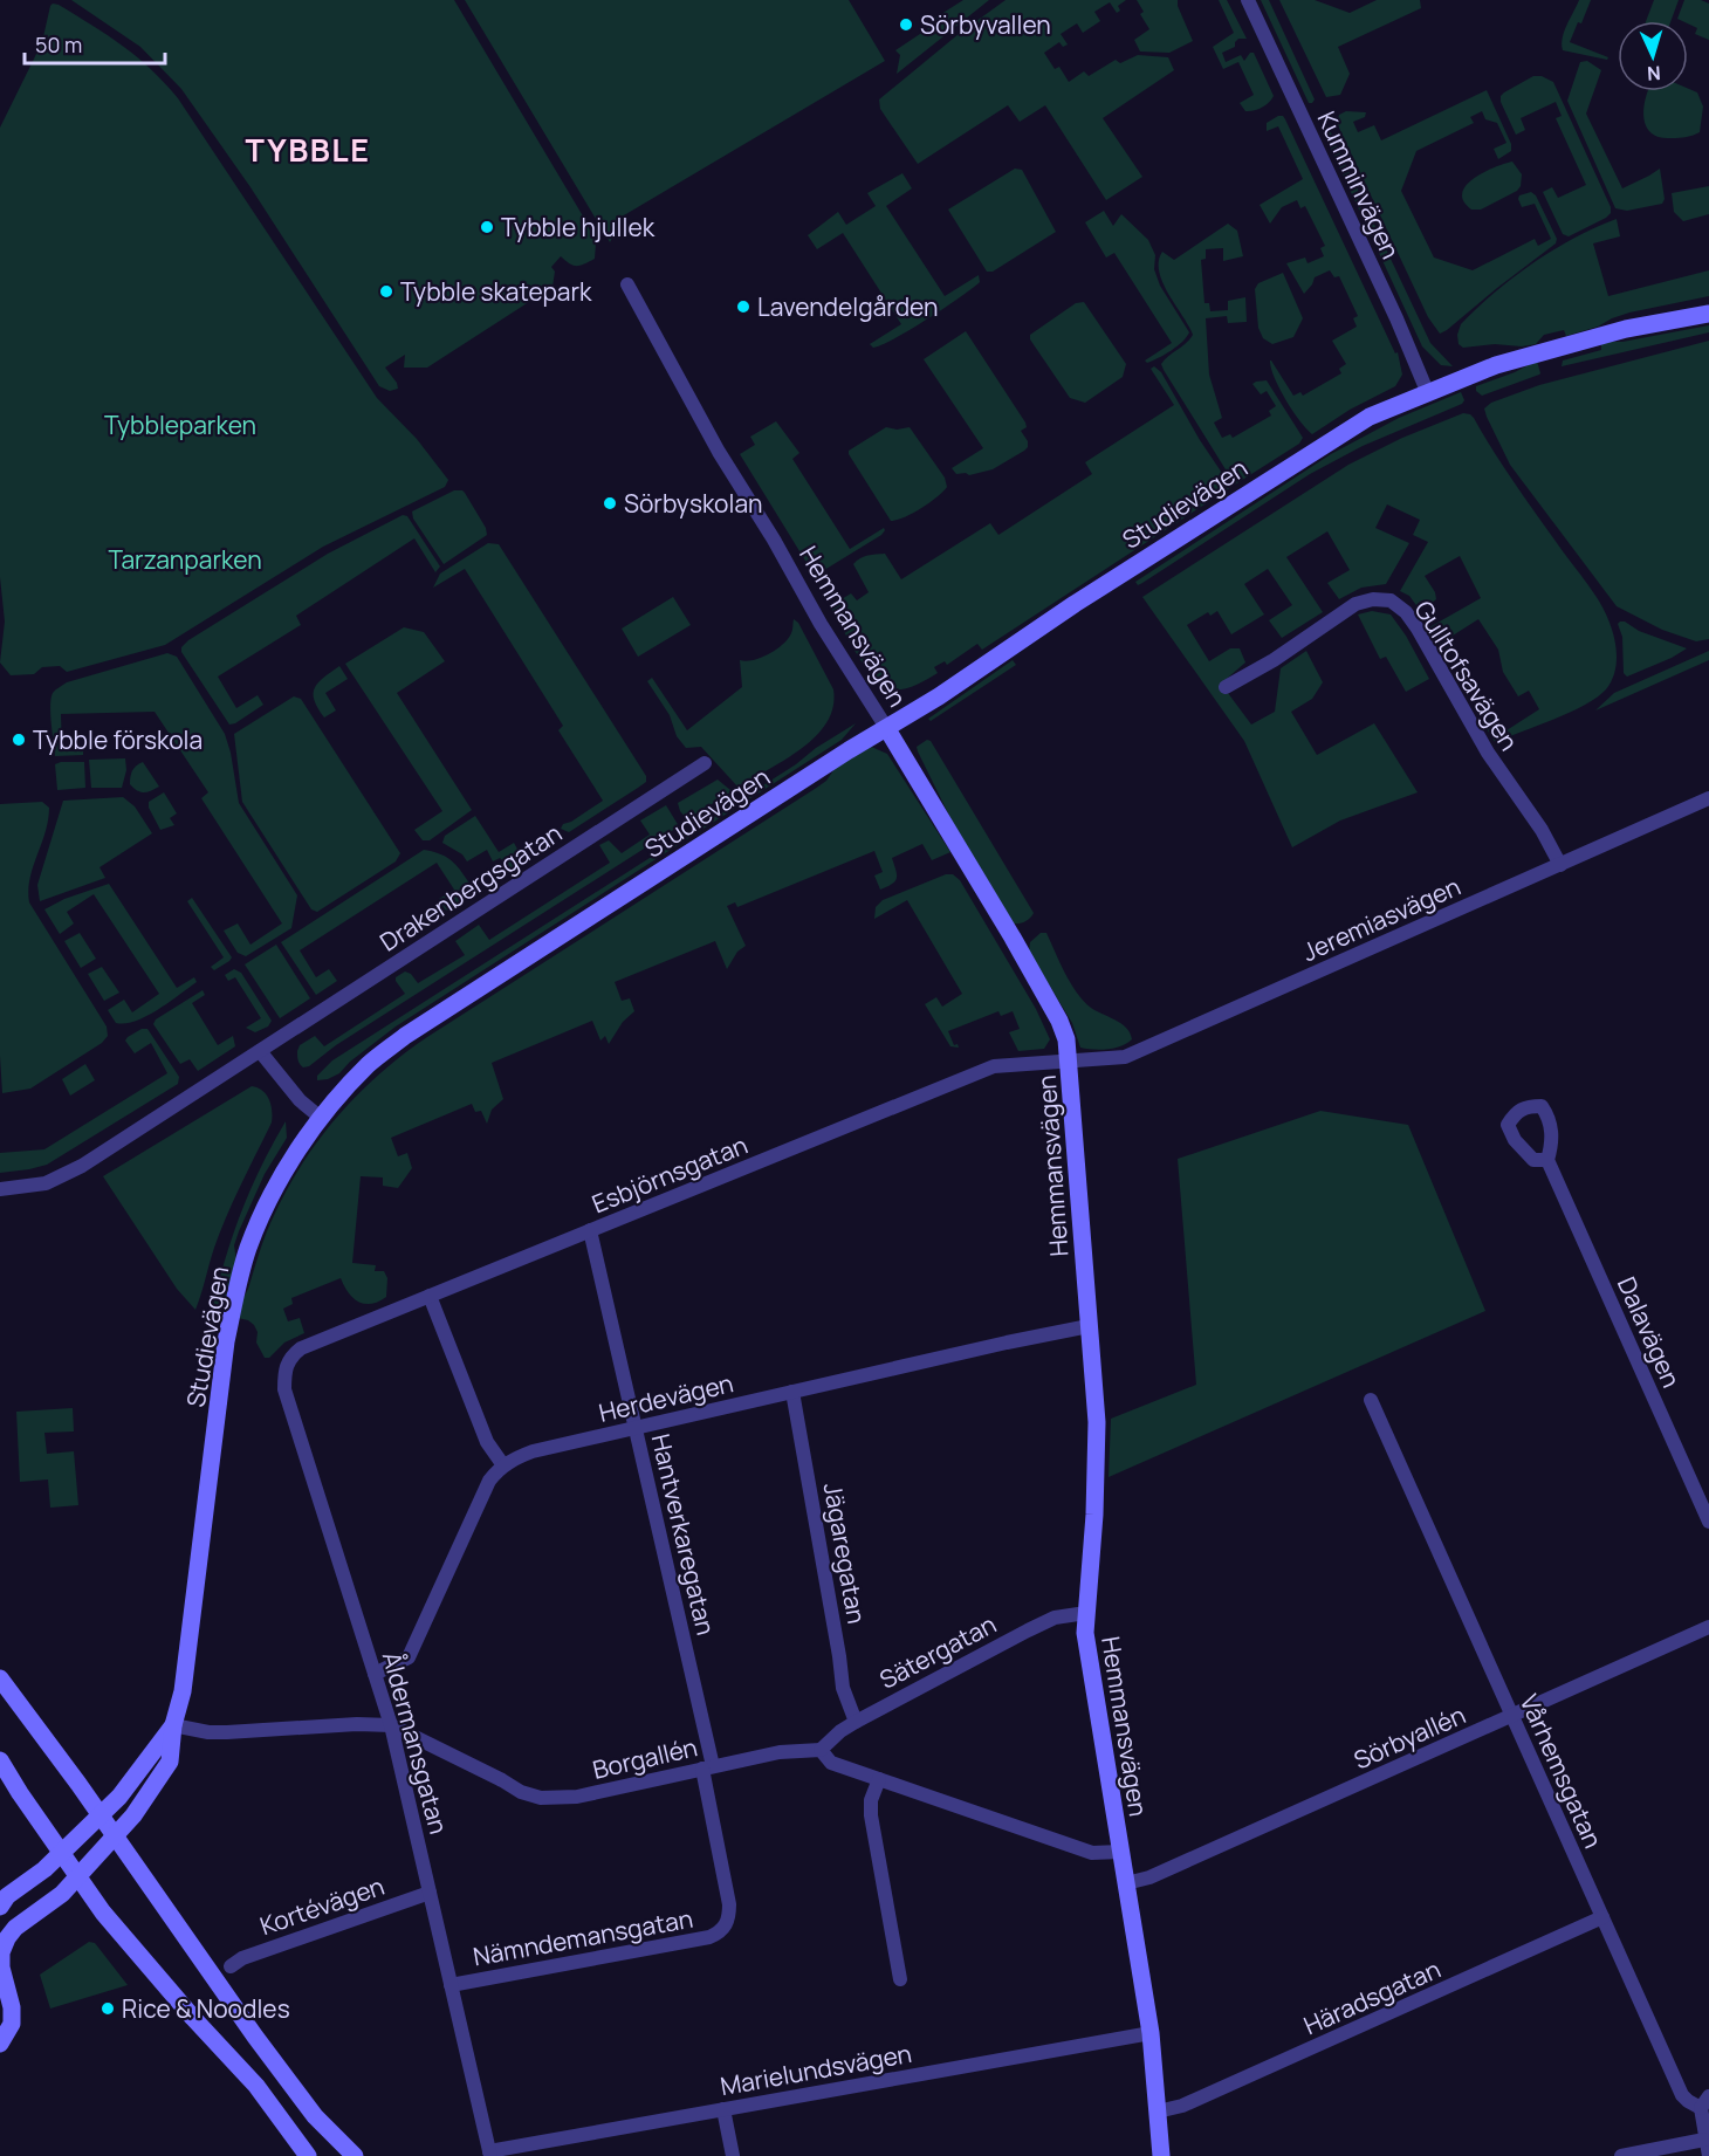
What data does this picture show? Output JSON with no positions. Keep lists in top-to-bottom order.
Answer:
{
  "streets": {
    "street": [
      "Kumminvägen",
      "Studievägen",
      "Hemmansvägen",
      "Gulltofsavägen",
      "Drakenbergsgatan",
      "Jeremiasvägen",
      "Esbjörnsgatan",
      "Dalavägen",
      "Herdevägen",
      "Hantverkaregatan",
      "Jägaregatan",
      "Sätergatan",
      "Sörbyallén",
      "Åldermansgatan",
      "Borgallén",
      "Vårhemsgatan",
      "Kortévägen",
      "Nämndemansgatan",
      "Häradsgatan",
      "Marielundsvägen"
    ]
  },
  "crossings": [
    ["Kumminvägen", "Studievägen"],
    ["Studievägen", "Hemmansvägen"],
    ["Studievägen", "Borgallén"],
    ["Hemmansvägen", "Jeremiasvägen"],
    ["Hemmansvägen", "Esbjörnsgatan"],
    ["Hemmansvägen", "Herdevägen"],
    ["Hemmansvägen", "Sätergatan"],
    ["Hemmansvägen", "Sörbyallén"],
    ["Hemmansvägen", "Häradsgatan"],
    ["Hemmansvägen", "Marielundsvägen"],
    ["Gulltofsavägen", "Jeremiasvägen"],
    ["Jeremiasvägen", "Esbjörnsgatan"],
    ["Esbjörnsgatan", "Hantverkaregatan"],
    ["Esbjörnsgatan", "Åldermansgatan"],
    ["Herdevägen", "Hantverkaregatan"],
    ["Herdevägen", "Jägaregatan"],
    ["Herdevägen", "Åldermansgatan"],
    ["Hantverkaregatan", "Borgallén"],
    ["Hantverkaregatan", "Nämndemansgatan"],
    ["Jägaregatan", "Sätergatan"],
    ["Sätergatan", "Borgallén"],
    ["Sörbyallén", "Vårhemsgatan"],
    ["Åldermansgatan", "Borgallén"],
    ["Åldermansgatan", "Kortévägen"],
    ["Åldermansgatan", "Nämndemansgatan"],
    ["Åldermansgatan", "Marielundsvägen"],
    ["Borgallén", "Nämndemansgatan"],
    ["Vårhemsgatan", "Häradsgatan"]
  ],
  "districts": ["TYBBLE"],
  "parks": ["Tybbleparken", "Tarzanparken"],
  "places": [
    "Sörbyvallen",
    "Tybble hjullek",
    "Tybble skatepark",
    "Lavendelgården",
    "Sörbyskolan",
    "Tybble förskola",
    "Rice & Noodles"
  ],
  "scale_bar": "50 m",
  "north": "bottom"
}
